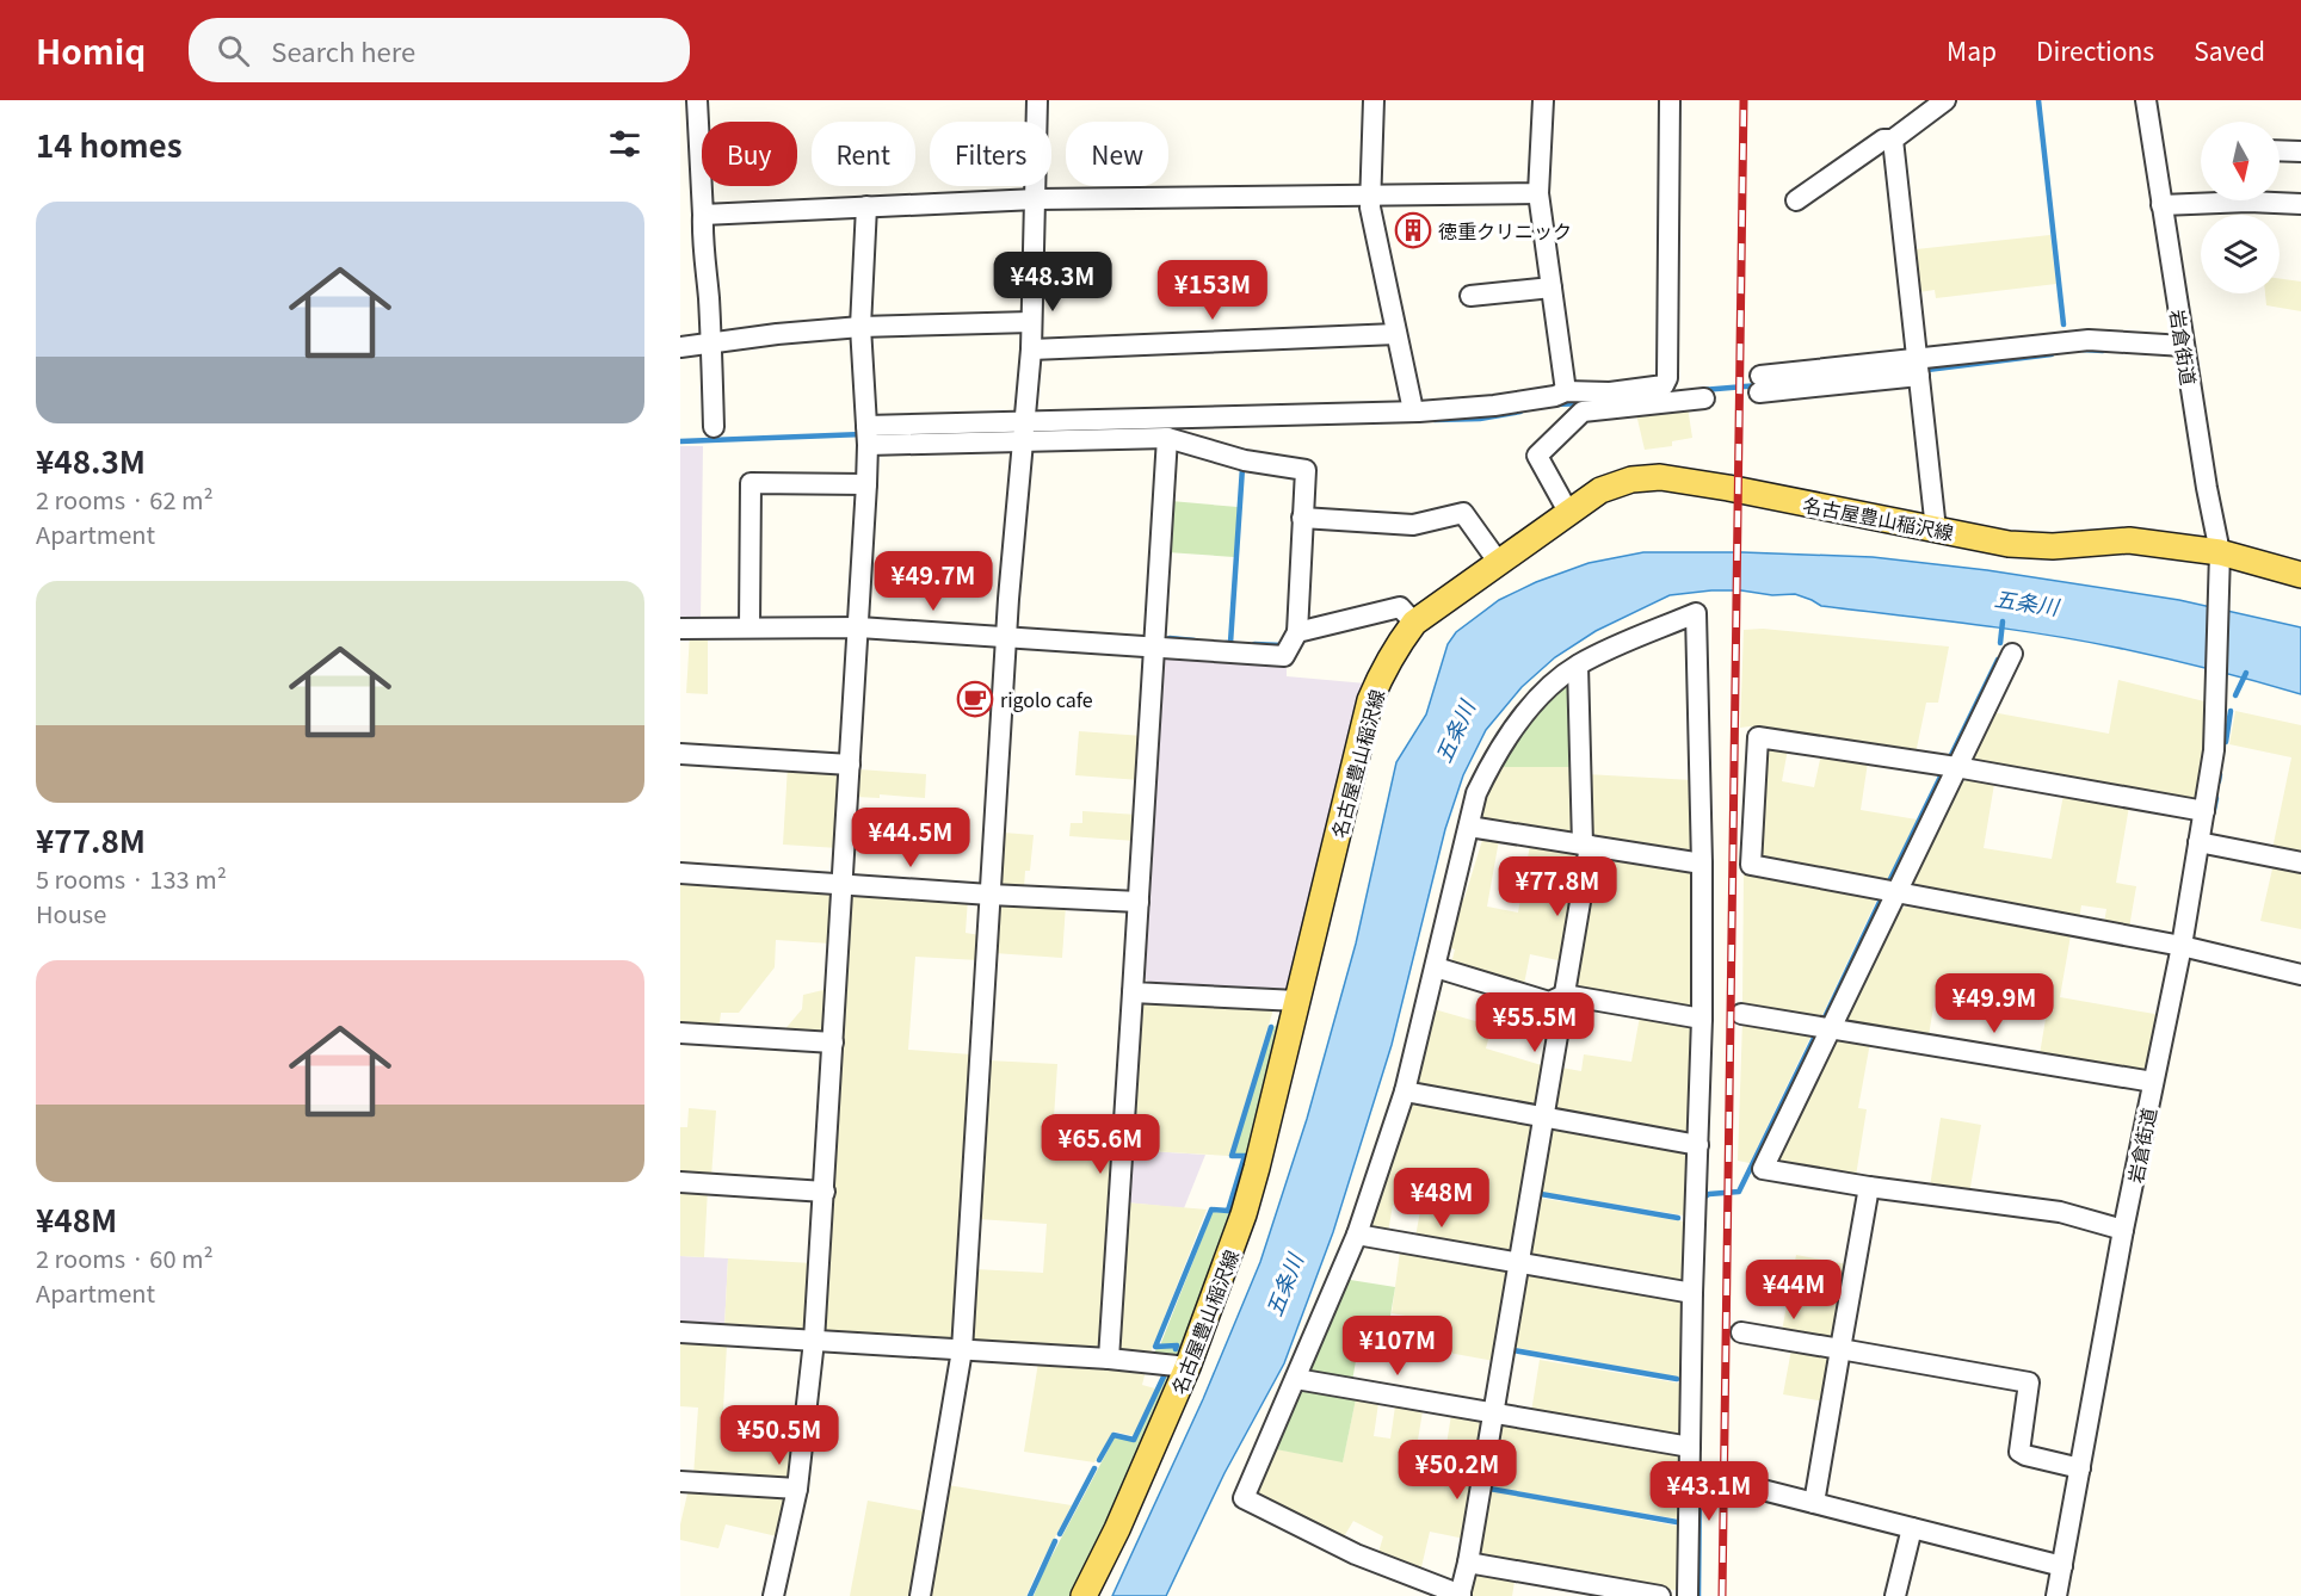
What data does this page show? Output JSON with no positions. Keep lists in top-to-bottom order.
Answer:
{
  "streets": {
    "main road": ["名古屋豊山稲沢線"],
    "street": ["岩倉街道"]
  },
  "crossings": [
    ["岩倉街道", "名古屋豊山稲沢線"]
  ],
  "water": ["五条川"],
  "places": {
    "building": ["徳重クリニック"],
    "cafe": ["rigolo cafe"]
  },
  "north": "bottom",
  "page": {
    "header": "Homiq",
    "search": "Search here",
    "nav": ["Map", "Directions", "Saved"],
    "heading": "14 homes",
    "chip": [
      "Buy",
      "Rent",
      "Filters",
      "New"
    ],
    "list": [
      {
        "name": "¥48.3M",
        "note": "2 rooms · 62 m² · Apartment"
      },
      {
        "name": "¥77.8M",
        "note": "5 rooms · 133 m² · House"
      },
      {
        "name": "¥48M",
        "note": "2 rooms · 60 m² · Apartment"
      }
    ],
    "price": [
      "¥48.3M",
      "¥153M",
      "¥49.7M",
      "¥44.5M",
      "¥77.8M",
      "¥49.9M",
      "¥55.5M",
      "¥65.6M",
      "¥48M",
      "¥44M",
      "¥107M",
      "¥50.5M",
      "¥50.2M",
      "¥43.1M"
    ]
  }
}
